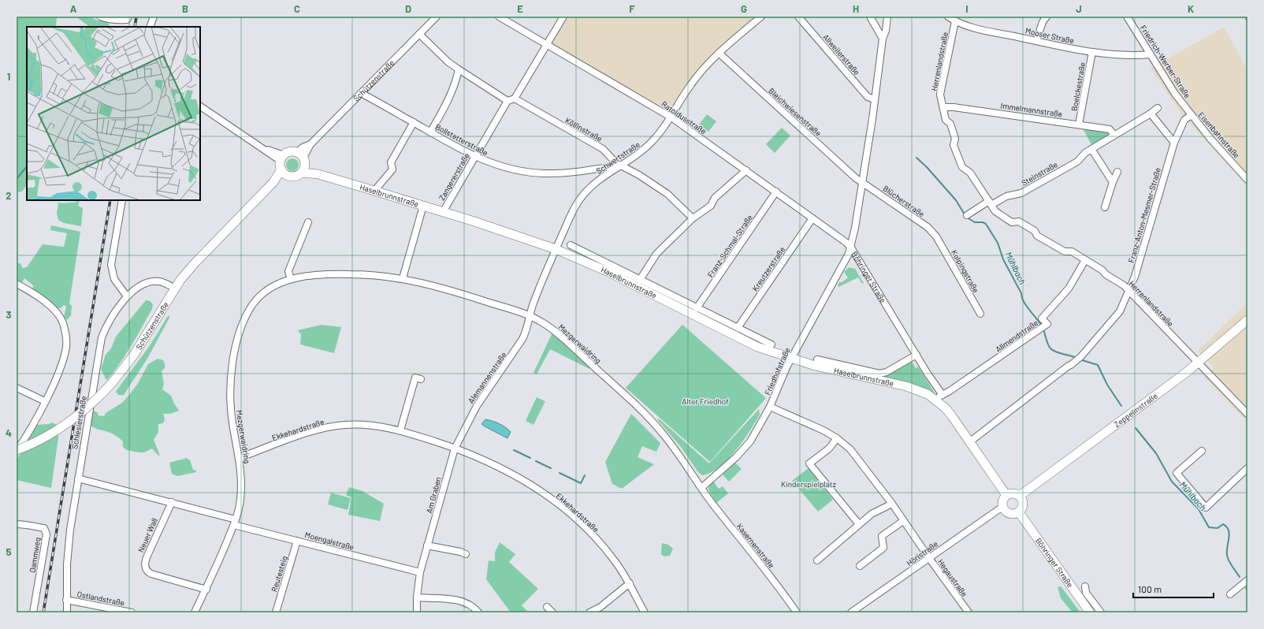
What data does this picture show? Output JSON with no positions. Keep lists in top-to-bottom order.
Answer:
{
  "streets": {
    "main road": [
      "Schützenstraße",
      "Haselbrunnstraße",
      "Böhringer Straße",
      "Zeppelinstraße"
    ],
    "street": [
      "Mooser Straße",
      "Allweilerstraße",
      "Herrenlandstraße",
      "Friedrich-Werber-Straße",
      "Boelckestraße",
      "Immelmannstraße",
      "Bleichwiesenstraße",
      "Ratoldusstraße",
      "Köllinstraße",
      "Eisenbahnstraße",
      "Bollstetterstraße",
      "Schwertstraße",
      "Steinstraße",
      "Zangererstraße",
      "Blücherstraße",
      "Franz-Anton-Mesmer-Straße",
      "Franz-Schmal-Straße",
      "Kreutzerstraße",
      "Kolpingstraße",
      "Allmendstraße",
      "Mezgerwaidring",
      "Friedhofstraße",
      "Alemannenstraße",
      "Schlesierstraße",
      "Ekkehardstraße",
      "Am Graben",
      "Neuer Wall",
      "Moengalstraße",
      "Kasernenstraße",
      "Höristraße",
      "Dammweg",
      "Reutesteig",
      "Hegaustraße",
      "Ostlandstraße"
    ]
  },
  "crossings": [
    ["Mooser Straße", "Herrenlandstraße"],
    ["Mooser Straße", "Friedrich-Werber-Straße"],
    ["Mooser Straße", "Boelckestraße"],
    ["Allweilerstraße", "Böhringer Straße"],
    ["Herrenlandstraße", "Immelmannstraße"],
    ["Herrenlandstraße", "Steinstraße"],
    ["Herrenlandstraße", "Franz-Anton-Mesmer-Straße"],
    ["Herrenlandstraße", "Allmendstraße"],
    ["Herrenlandstraße", "Zeppelinstraße"],
    ["Friedrich-Werber-Straße", "Eisenbahnstraße"],
    ["Friedrich-Werber-Straße", "Franz-Anton-Mesmer-Straße"],
    ["Schützenstraße", "Bollstetterstraße"],
    ["Schützenstraße", "Haselbrunnstraße"],
    ["Schützenstraße", "Schlesierstraße"],
    ["Boelckestraße", "Immelmannstraße"],
    ["Immelmannstraße", "Steinstraße"],
    ["Bleichwiesenstraße", "Schwertstraße"],
    ["Bleichwiesenstraße", "Blücherstraße"],
    ["Bleichwiesenstraße", "Böhringer Straße"],
    ["Ratoldusstraße", "Schwertstraße"],
    ["Ratoldusstraße", "Franz-Schmal-Straße"],
    ["Ratoldusstraße", "Kreutzerstraße"],
    ["Ratoldusstraße", "Böhringer Straße"],
    ["Ratoldusstraße", "Friedhofstraße"],
    ["Köllinstraße", "Bollstetterstraße"],
    ["Köllinstraße", "Schwertstraße"],
    ["Eisenbahnstraße", "Franz-Anton-Mesmer-Straße"],
    ["Bollstetterstraße", "Schwertstraße"],
    ["Bollstetterstraße", "Zangererstraße"],
    ["Schwertstraße", "Haselbrunnstraße"],
    ["Schwertstraße", "Mezgerwaidring"],
    ["Schwertstraße", "Alemannenstraße"],
    ["Zangererstraße", "Haselbrunnstraße"],
    ["Haselbrunnstraße", "Franz-Schmal-Straße"],
    ["Haselbrunnstraße", "Kreutzerstraße"],
    ["Haselbrunnstraße", "Böhringer Straße"],
    ["Haselbrunnstraße", "Friedhofstraße"],
    ["Blücherstraße", "Kolpingstraße"],
    ["Blücherstraße", "Böhringer Straße"],
    ["Böhringer Straße", "Allmendstraße"],
    ["Böhringer Straße", "Friedhofstraße"],
    ["Böhringer Straße", "Zeppelinstraße"],
    ["Böhringer Straße", "Höristraße"],
    ["Mezgerwaidring", "Friedhofstraße"],
    ["Mezgerwaidring", "Alemannenstraße"],
    ["Mezgerwaidring", "Ekkehardstraße"],
    ["Mezgerwaidring", "Neuer Wall"],
    ["Mezgerwaidring", "Moengalstraße"],
    ["Mezgerwaidring", "Kasernenstraße"],
    ["Friedhofstraße", "Kasernenstraße"],
    ["Friedhofstraße", "Hegaustraße"],
    ["Alemannenstraße", "Ekkehardstraße"],
    ["Alemannenstraße", "Am Graben"],
    ["Zeppelinstraße", "Höristraße"],
    ["Schlesierstraße", "Ostlandstraße"],
    ["Ekkehardstraße", "Am Graben"],
    ["Am Graben", "Moengalstraße"],
    ["Moengalstraße", "Reutesteig"],
    ["Höristraße", "Hegaustraße"]
  ],
  "water": ["Mühlbach"],
  "parks": ["Alter Friedhof", "Kinderspielplatz"],
  "scale_bar": "100 m",
  "grid": {
    "columns": [
      "A",
      "B",
      "C",
      "D",
      "E",
      "F",
      "G",
      "H",
      "I",
      "J",
      "K"
    ],
    "rows": [
      "1",
      "2",
      "3",
      "4",
      "5"
    ]
  }
}
